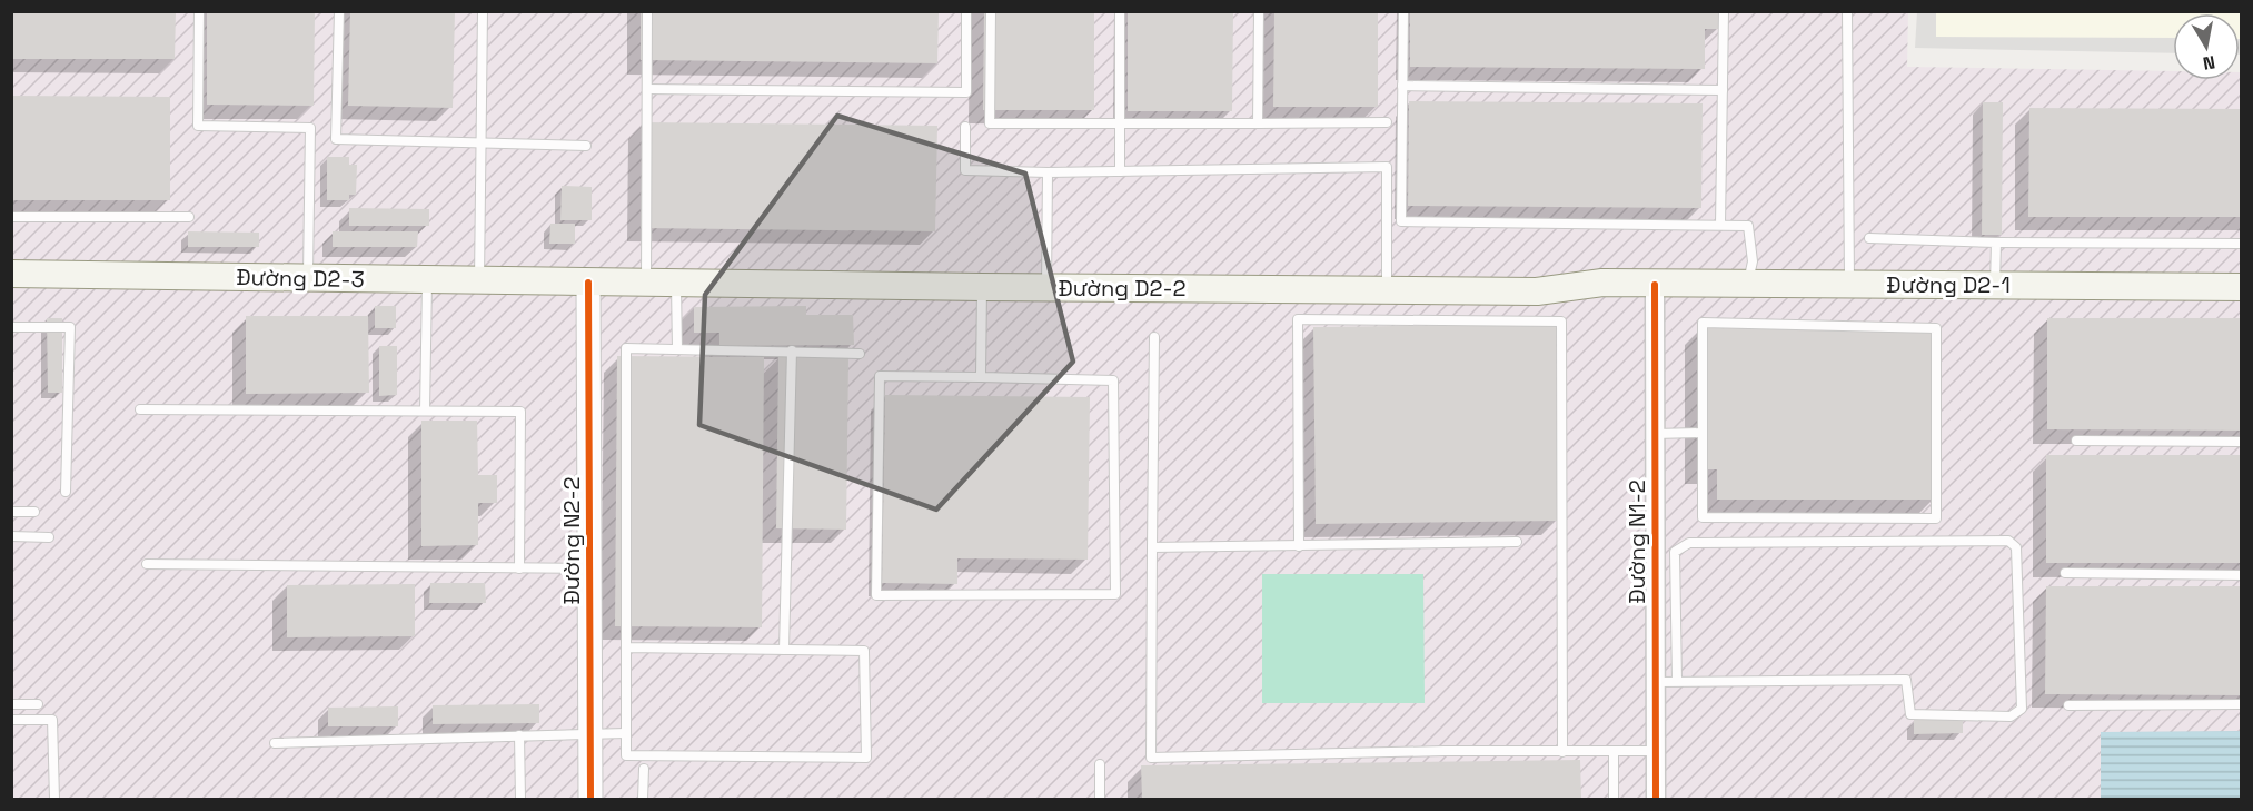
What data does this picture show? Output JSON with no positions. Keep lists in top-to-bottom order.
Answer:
{
  "streets": {
    "main road": ["Đường D2-3", "Đường D2-1", "Đường D2-2"],
    "street": ["Đường N2-2", "Đường N1-2"]
  },
  "crossings": [
    ["Đường D2-3", "Đường D2-2"],
    ["Đường D2-3", "Đường N2-2"],
    ["Đường D2-1", "Đường D2-2"],
    ["Đường D2-1", "Đường N1-2"],
    ["Đường D2-2", "Đường N2-2"],
    ["Đường D2-2", "Đường N1-2"]
  ],
  "north": "bottom"
}
